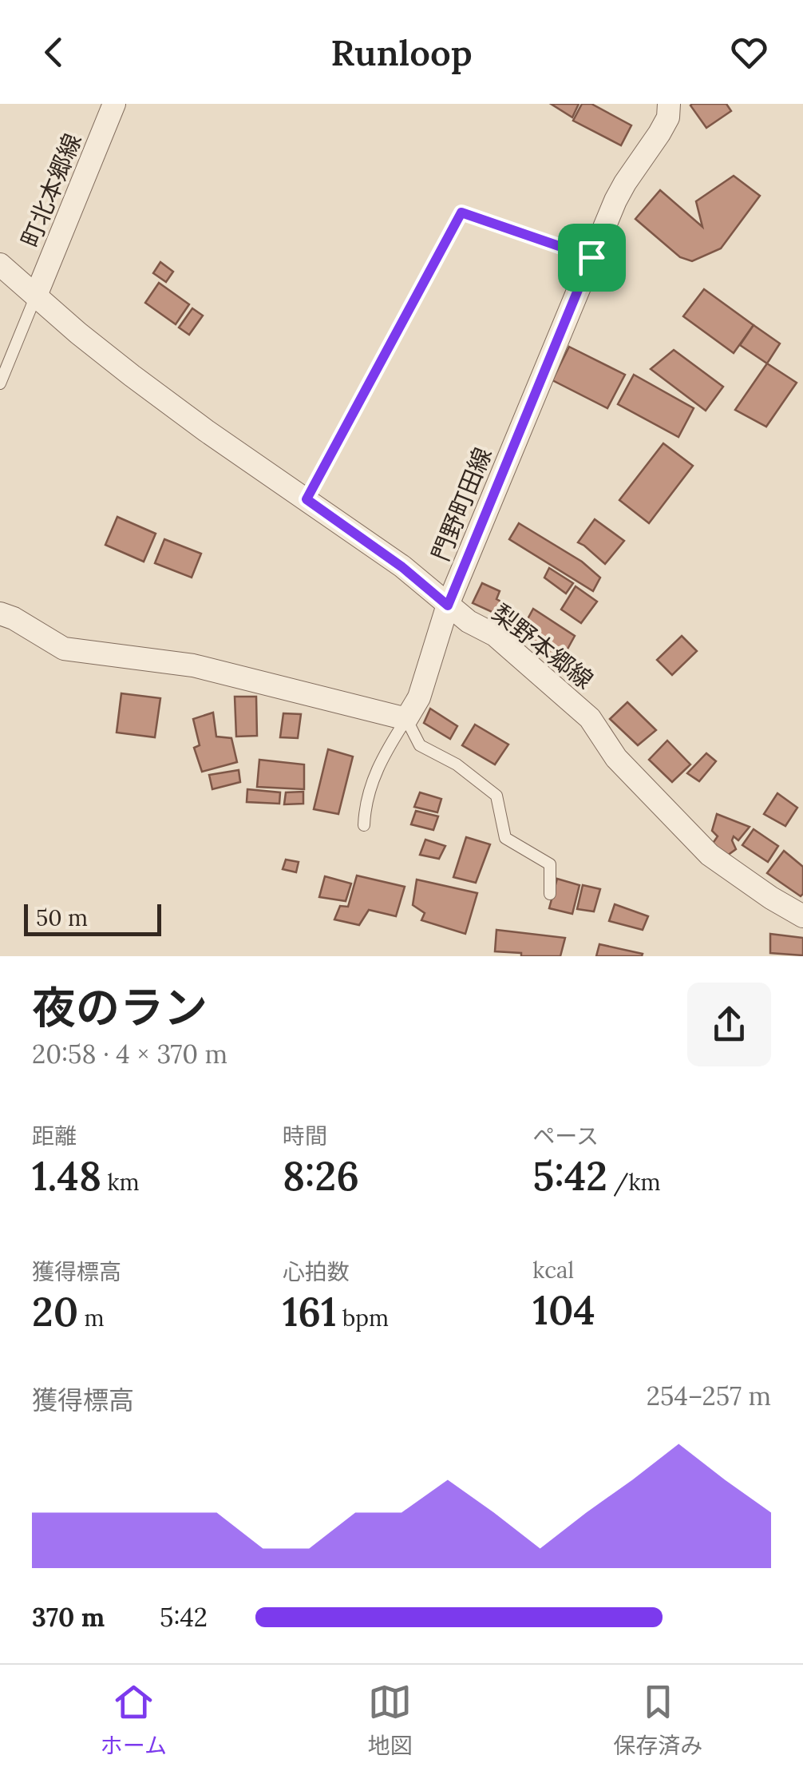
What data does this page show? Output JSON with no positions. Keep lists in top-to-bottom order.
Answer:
{
  "streets": {
    "street": ["町北本郷線", "門野町田線", "梨野本郷線"]
  },
  "crossings": [
    ["町北本郷線", "梨野本郷線"],
    ["門野町田線", "梨野本郷線"]
  ],
  "scale_bar": "50 m",
  "page": {
    "header": "Runloop",
    "scale": "50 m",
    "heading": ["夜のラン", "20:58 · 4 × 370 m"],
    "stats": [
      ["距離", "1.48 km"],
      ["時間", "8:26"],
      ["ペース", "5:42 /km"],
      ["獲得標高", "20 m"],
      ["心拍数", "161 bpm"],
      ["kcal", "104"]
    ],
    "chart": ["獲得標高", "254–257 m"],
    "list": [
      {
        "name": "370 m",
        "note": "5:42"
      }
    ],
    "tabs": ["ホーム", "地図", "保存済み"]
  }
}
